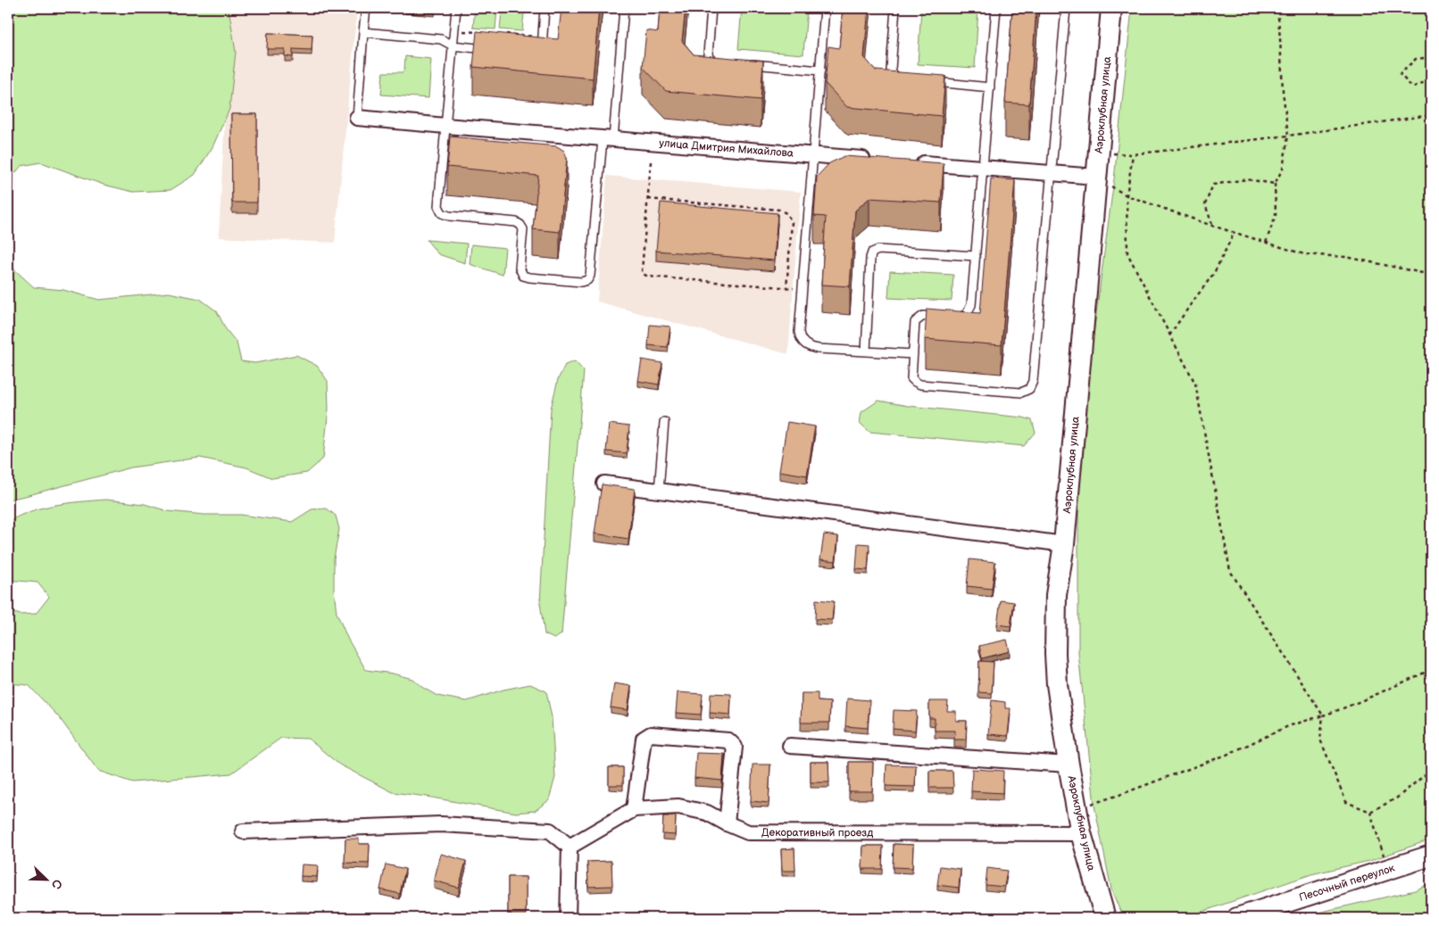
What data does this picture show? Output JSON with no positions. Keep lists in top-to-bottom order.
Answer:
{
  "streets": {
    "street": [
      "Аэроклубная улица",
      "улица Дмитрия Михайлова",
      "Декоративный проезд",
      "Песочный переулок"
    ]
  },
  "crossings": [
    ["Аэроклубная улица", "Декоративный проезд"]
  ],
  "north": "bottom right"
}
